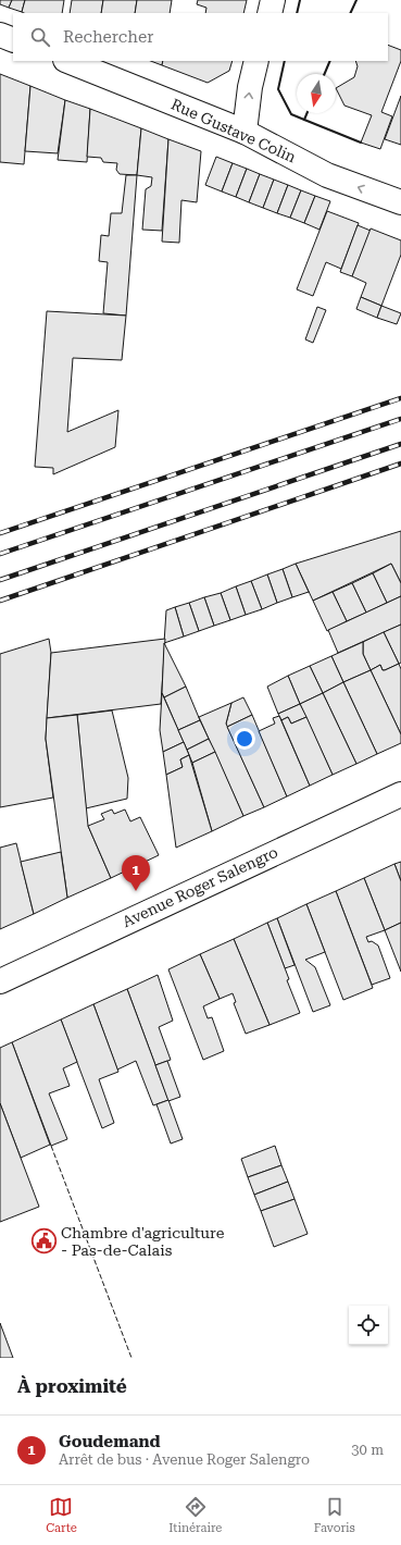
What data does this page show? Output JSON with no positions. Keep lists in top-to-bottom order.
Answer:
{
  "streets": {
    "street": ["Rue Gustave Colin", "Avenue Roger Salengro"]
  },
  "one_way": ["Rue Gustave Colin"],
  "places": {
    "public building": ["Chambre d'agriculture - Pas-de-Calais"]
  },
  "north": "bottom",
  "page": {
    "search": "Rechercher",
    "pins": "1",
    "heading": "À proximité",
    "list": [
      {
        "mark": "1",
        "name": "Goudemand",
        "note": "Arrêt de bus · Avenue Roger Salengro",
        "value": "30 m"
      }
    ],
    "nav": ["Carte", "Itinéraire", "Favoris"]
  }
}
